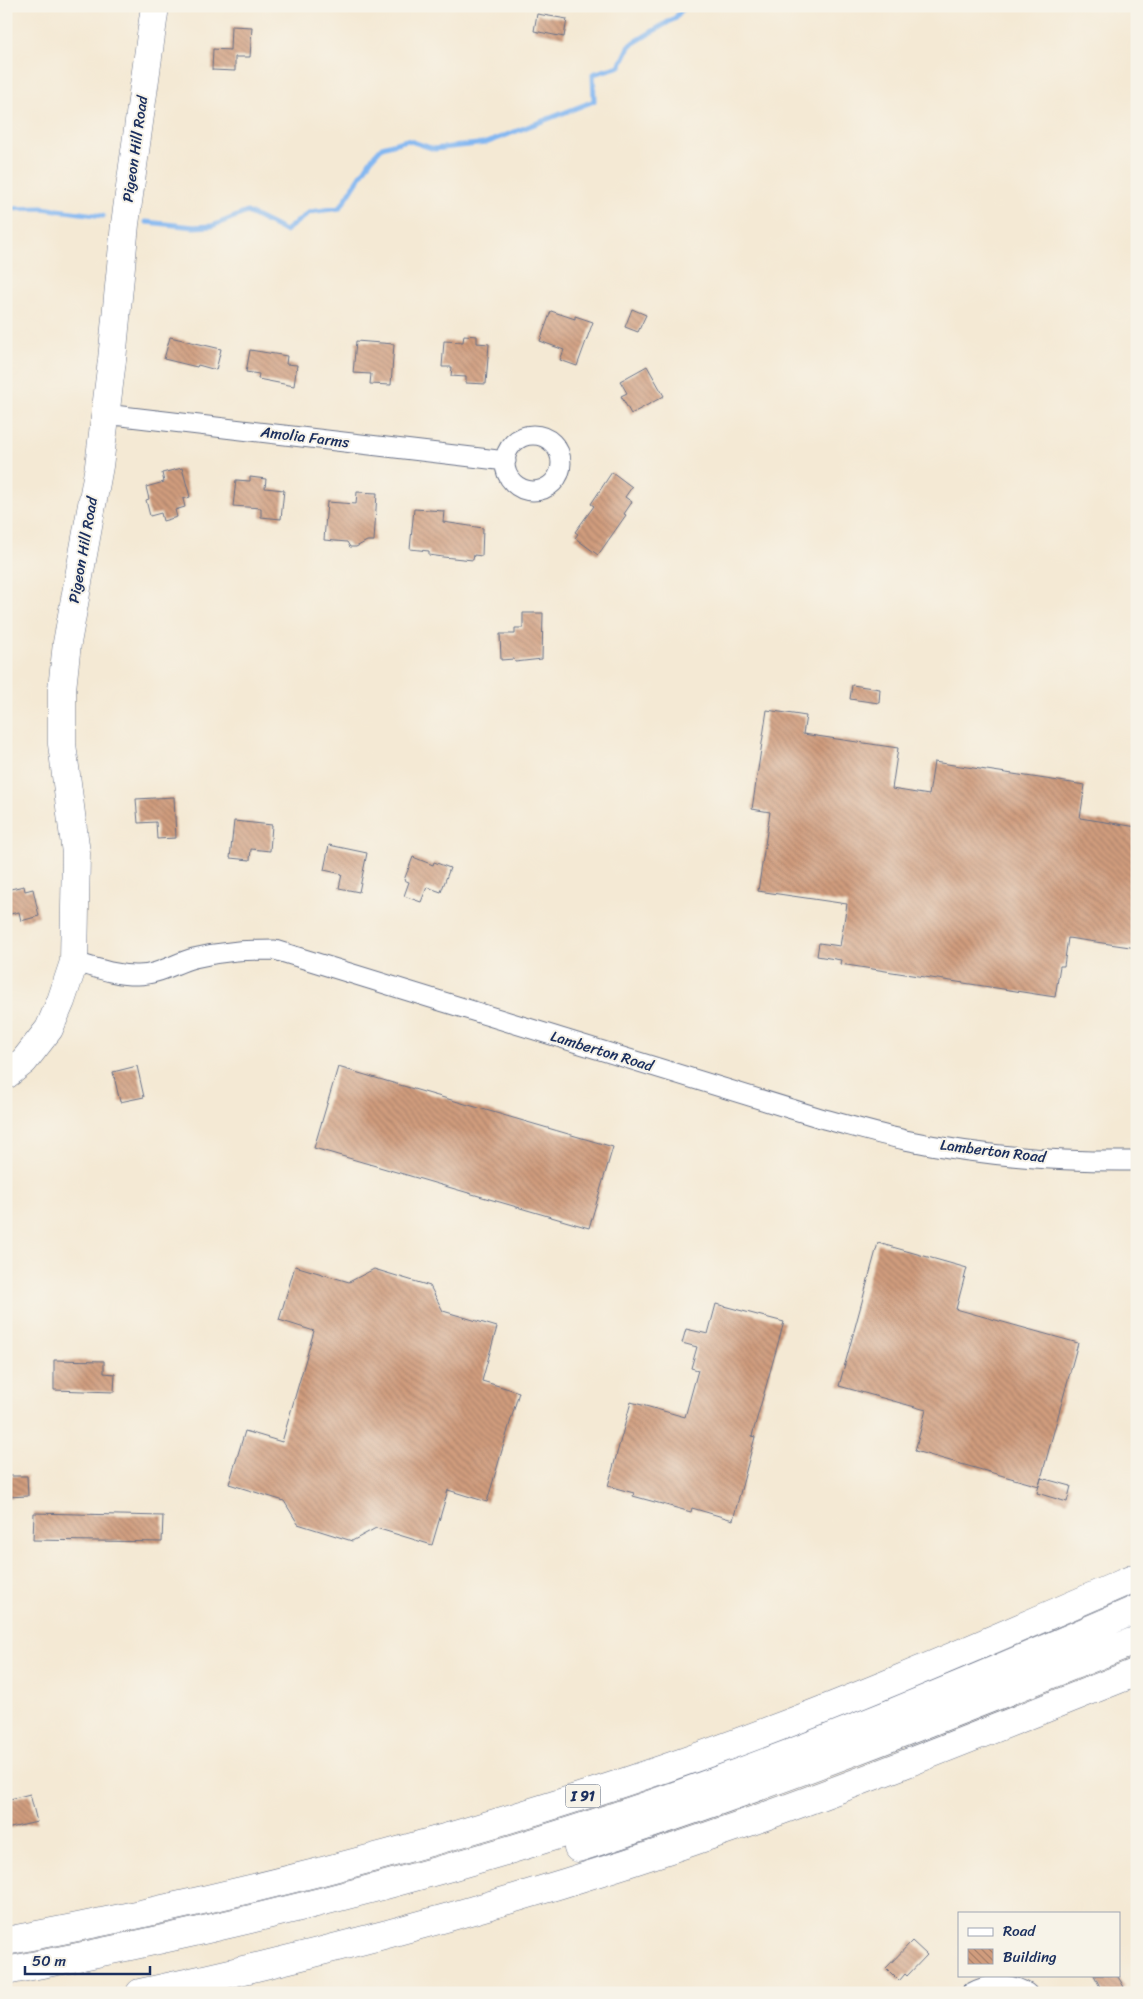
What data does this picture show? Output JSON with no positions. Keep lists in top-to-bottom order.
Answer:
{
  "streets": {
    "main road": ["Pigeon Hill Road", "I 91"],
    "street": ["Amolia Farms", "Lamberton Road"]
  },
  "crossings": [
    ["Pigeon Hill Road", "Amolia Farms"],
    ["Pigeon Hill Road", "Lamberton Road"]
  ],
  "legend": ["Road", "Building"],
  "scale_bar": "50 m"
}
